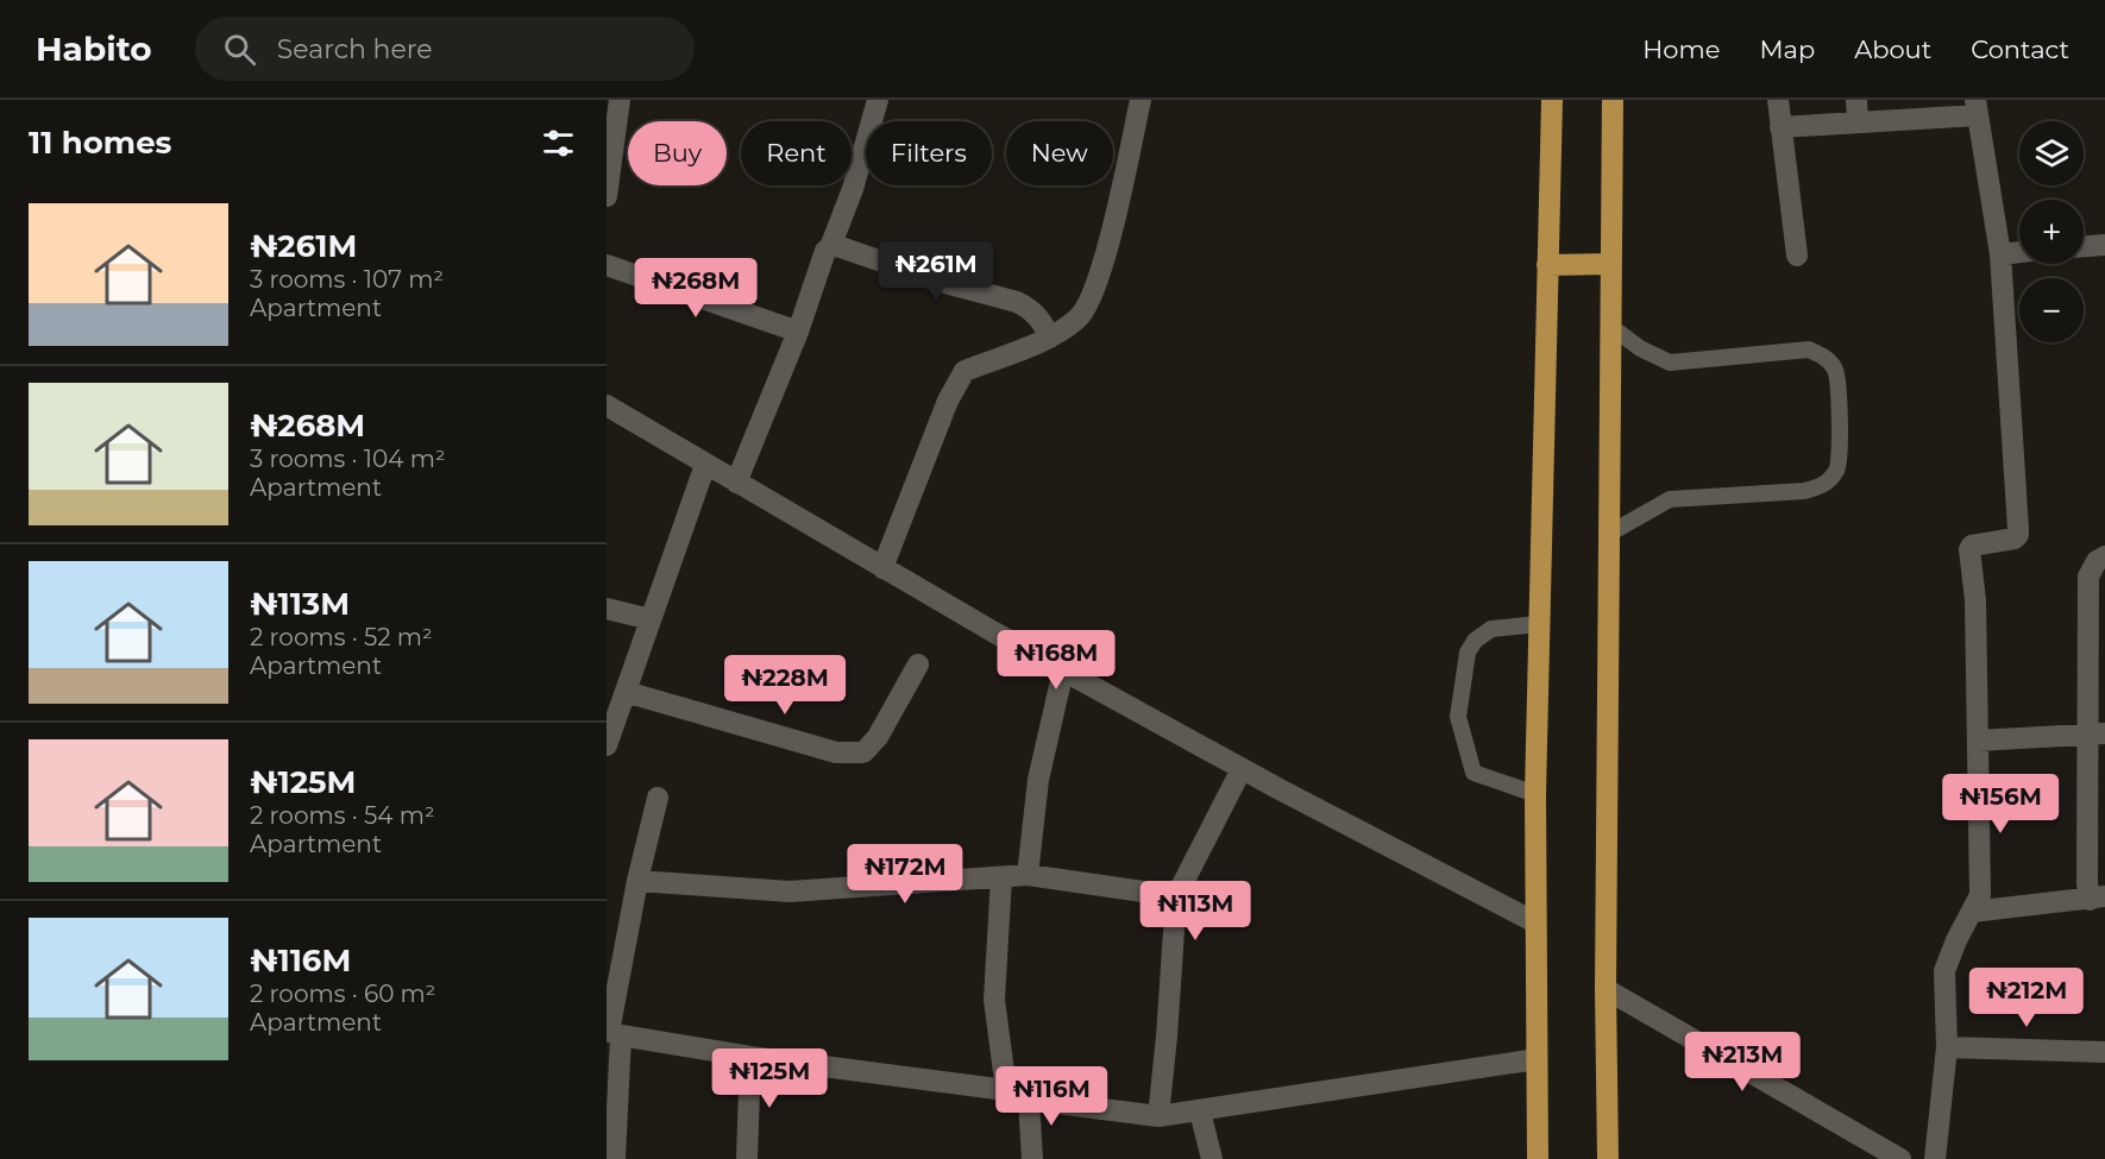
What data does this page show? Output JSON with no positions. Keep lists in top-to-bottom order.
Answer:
{
  "page": {
    "header": "Habito",
    "search": "Search here",
    "nav": [
      "Home",
      "Map",
      "About",
      "Contact"
    ],
    "heading": "11 homes",
    "map_buttons": ["+", "−"],
    "chip": [
      "Buy",
      "Rent",
      "Filters",
      "New"
    ],
    "list": [
      {
        "name": "₦261M",
        "note": "3 rooms · 107 m² · Apartment"
      },
      {
        "name": "₦268M",
        "note": "3 rooms · 104 m² · Apartment"
      },
      {
        "name": "₦113M",
        "note": "2 rooms · 52 m² · Apartment"
      },
      {
        "name": "₦125M",
        "note": "2 rooms · 54 m² · Apartment"
      },
      {
        "name": "₦116M",
        "note": "2 rooms · 60 m² · Apartment"
      }
    ],
    "price": [
      "₦261M",
      "₦268M",
      "₦168M",
      "₦228M",
      "₦156M",
      "₦172M",
      "₦113M",
      "₦212M",
      "₦213M",
      "₦125M",
      "₦116M"
    ]
  }
}
